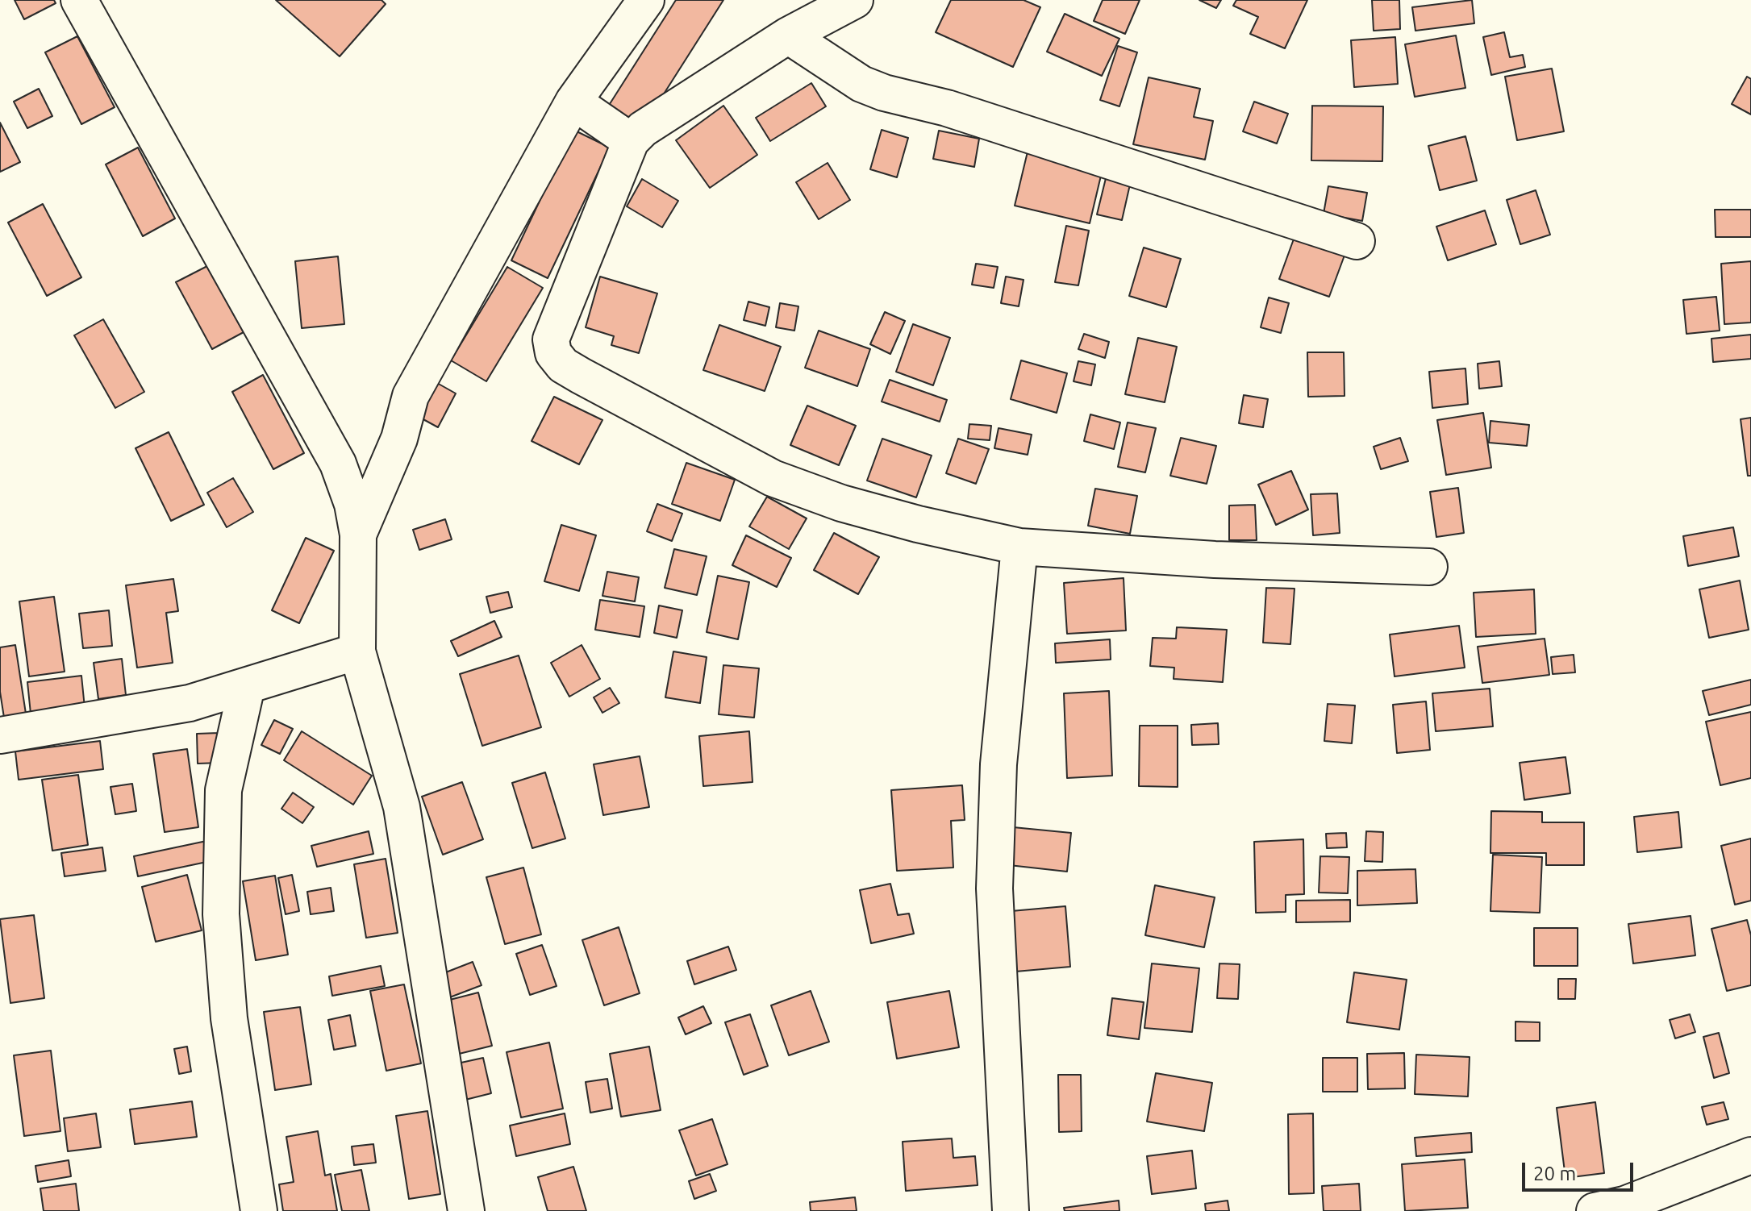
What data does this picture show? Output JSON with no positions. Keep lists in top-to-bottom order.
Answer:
{
  "scale_bar": "20 m"
}
